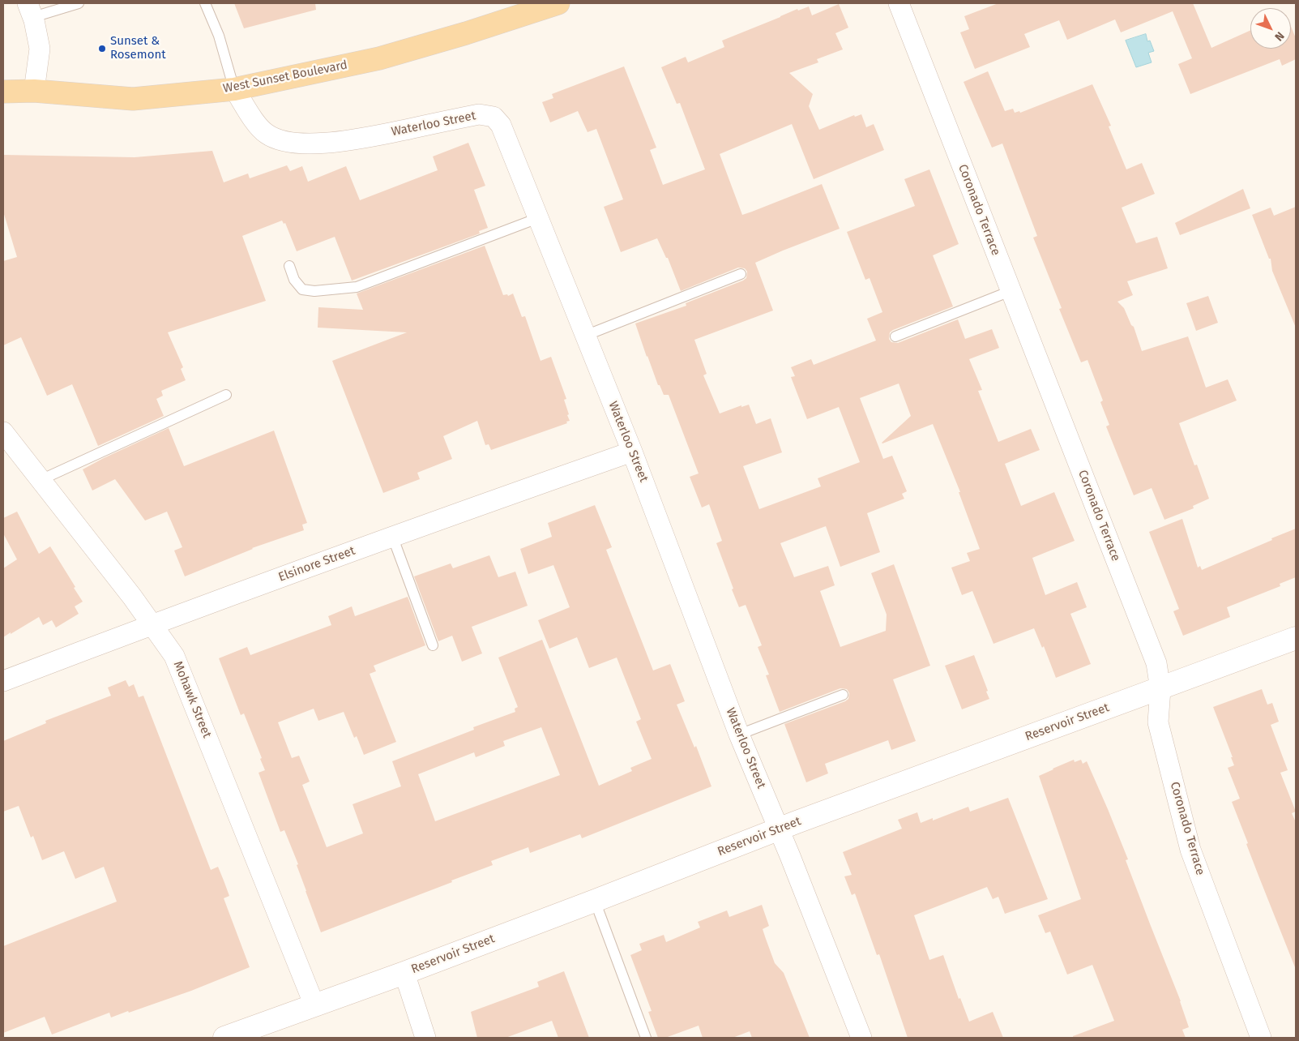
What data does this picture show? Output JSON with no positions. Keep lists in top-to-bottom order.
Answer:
{
  "streets": {
    "main road": ["West Sunset Boulevard"],
    "street": [
      "Waterloo Street",
      "Coronado Terrace",
      "Elsinore Street",
      "Mohawk Street",
      "Reservoir Street"
    ]
  },
  "crossings": [
    ["West Sunset Boulevard", "Waterloo Street"],
    ["Waterloo Street", "Elsinore Street"],
    ["Waterloo Street", "Reservoir Street"],
    ["Coronado Terrace", "Reservoir Street"],
    ["Elsinore Street", "Mohawk Street"],
    ["Mohawk Street", "Reservoir Street"]
  ],
  "places": ["Sunset & Rosemont"],
  "north": "bottom right"
}
